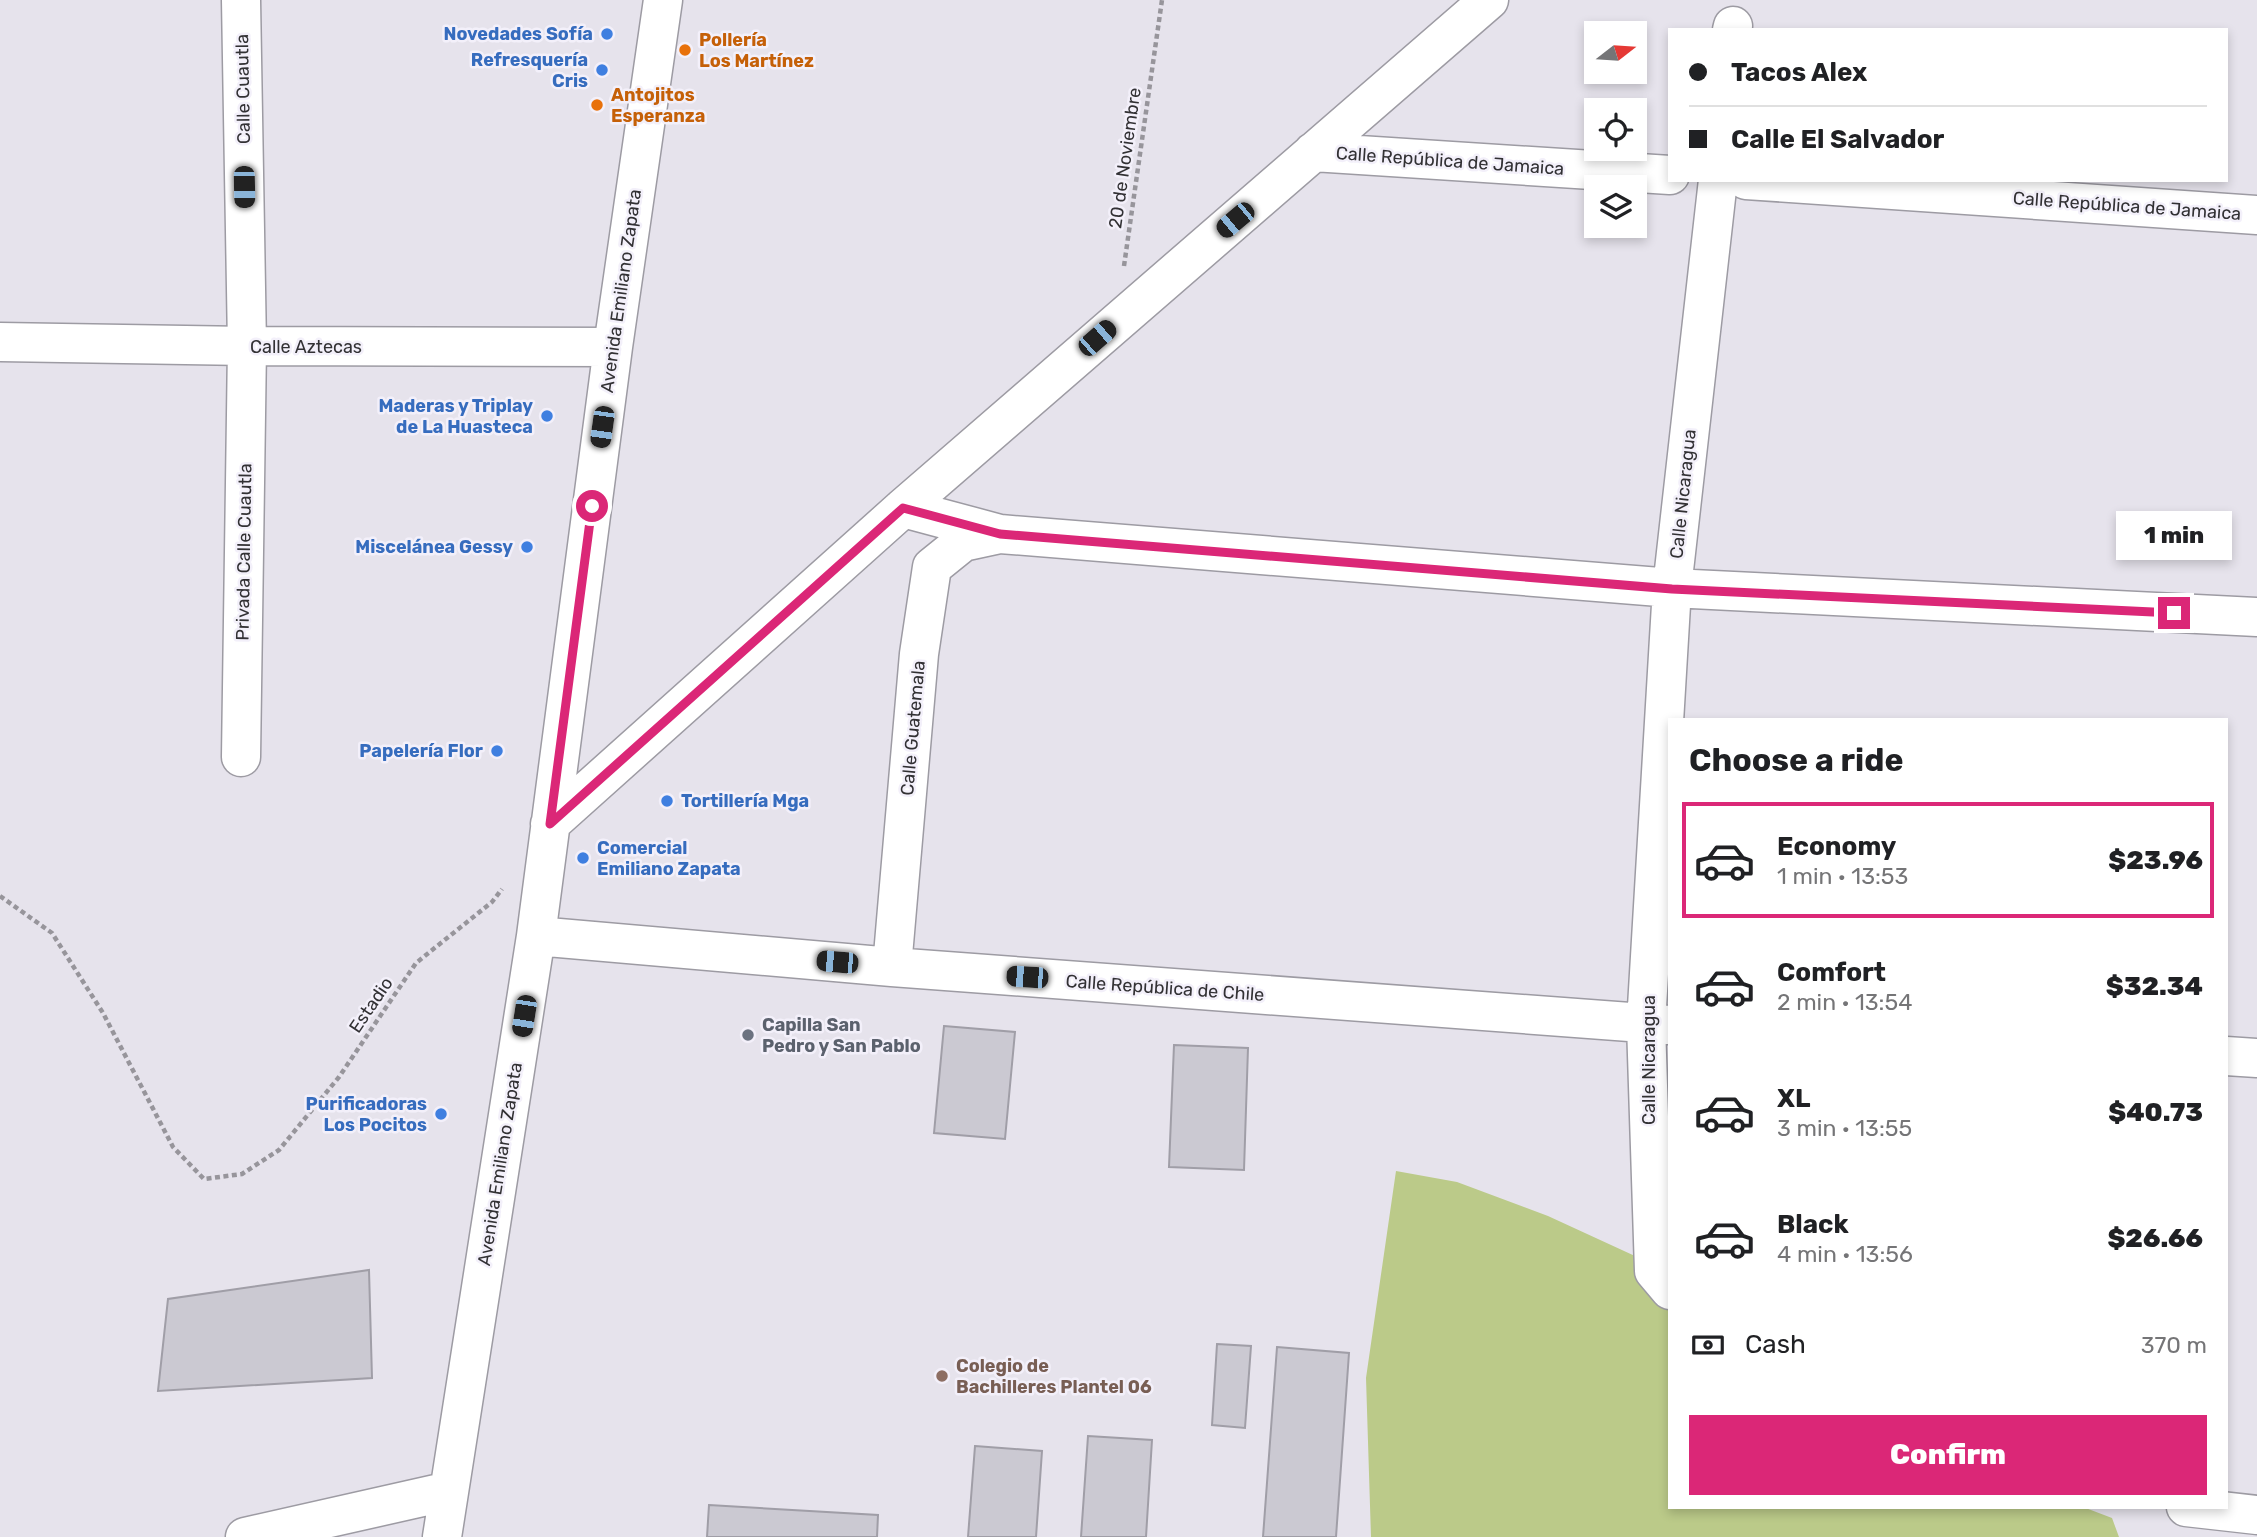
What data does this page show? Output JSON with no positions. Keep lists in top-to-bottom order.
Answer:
{
  "streets": {
    "street": [
      "Calle Cuautla",
      "Calle República de Jamaica",
      "Avenida Emiliano Zapata",
      "Calle Aztecas",
      "Calle Nicaragua",
      "Privada Calle Cuautla",
      "Calle Guatemala",
      "Calle República de Chile"
    ],
    "path": ["20 de Noviembre", "Estadio"]
  },
  "crossings": [
    ["Calle Cuautla", "Calle Aztecas"],
    ["Calle Cuautla", "Privada Calle Cuautla"],
    ["Avenida Emiliano Zapata", "Calle Aztecas"],
    ["Avenida Emiliano Zapata", "Calle República de Chile"],
    ["Calle Aztecas", "Privada Calle Cuautla"],
    ["Calle Nicaragua", "Calle República de Chile"],
    ["Calle Guatemala", "Calle República de Chile"]
  ],
  "places": [
    "Novedades Sofía",
    "Pollería Los Martínez",
    "Refresquería Cris",
    "Antojitos Esperanza",
    "Maderas y Triplay de La Huasteca",
    "Miscelánea Gessy",
    "Papelería Flor",
    "Tortillería Mga",
    "Comercial Emiliano Zapata",
    "Capilla San Pedro y San Pablo",
    "Purificadoras Los Pocitos",
    "Colegio de Bachilleres Plantel 06"
  ],
  "north": "right",
  "page": {
    "banner": ["Tacos Alex", "Calle El Salvador"],
    "bubble": "1 min",
    "heading": "Choose a ride",
    "list": [
      {
        "name": "Economy",
        "note": "1 min · 13:53",
        "value": "$23.96"
      },
      {
        "name": "Comfort",
        "note": "2 min · 13:54",
        "value": "$32.34"
      },
      {
        "name": "XL",
        "note": "3 min · 13:55",
        "value": "$40.73"
      },
      {
        "name": "Black",
        "note": "4 min · 13:56",
        "value": "$26.66"
      }
    ],
    "pay": ["Cash", "370 m"],
    "buttons": "Confirm"
  }
}
